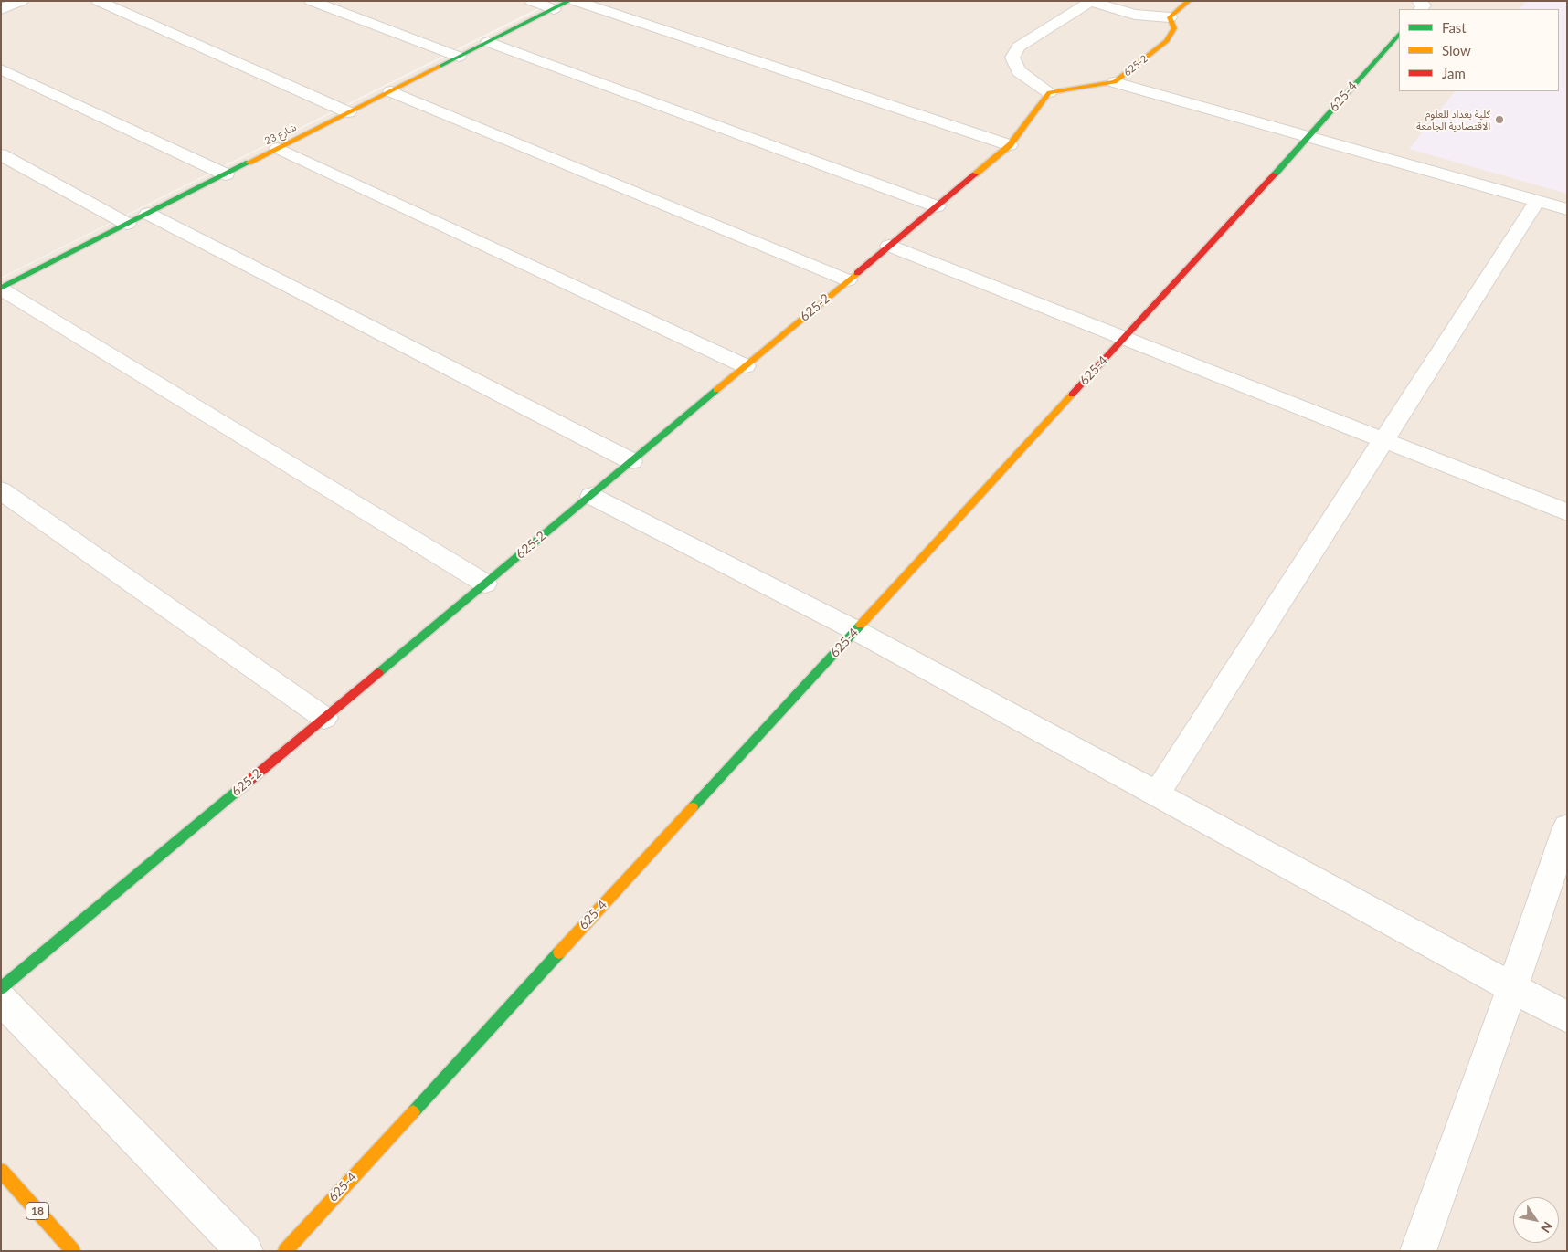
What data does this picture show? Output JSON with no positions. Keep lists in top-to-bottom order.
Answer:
{
  "streets": {
    "street": [
      "625-2",
      "625-4",
      "شارع 23",
      "18"
    ]
  },
  "places": ["كلية بغداد للعلوم الاقتصادية الجامعة"],
  "legend": ["Fast", "Slow", "Jam"],
  "north": "bottom right"
}
